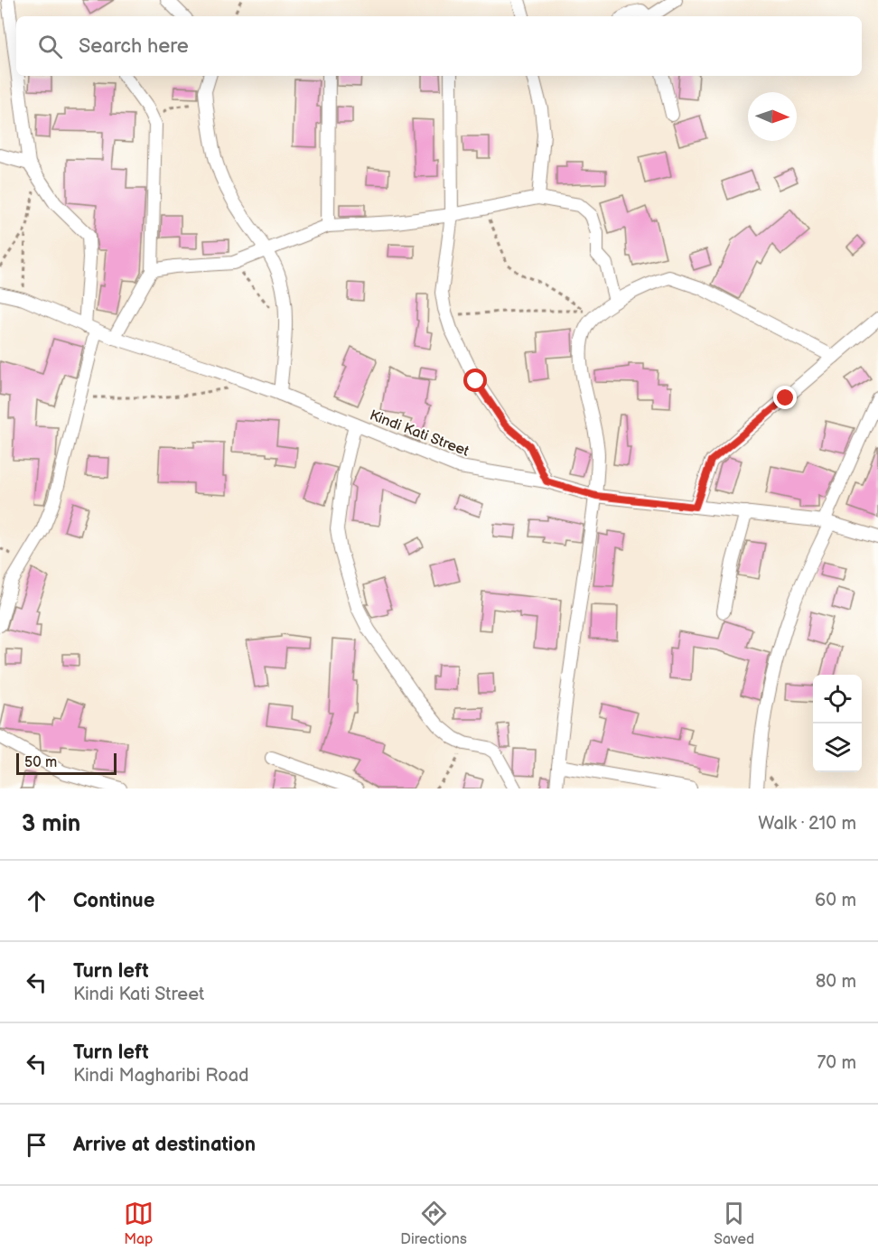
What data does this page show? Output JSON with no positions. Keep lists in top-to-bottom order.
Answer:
{
  "streets": {
    "street": ["Kindi Kati Street"]
  },
  "scale_bar": "50 m",
  "north": "right",
  "page": {
    "search": "Search here",
    "scale": "50 m",
    "heading": ["3 min", "Walk · 210 m"],
    "list": [
      ["Continue", "60 m"],
      ["Turn left", "Kindi Kati Street", "80 m"],
      ["Turn left", "Kindi Magharibi Road", "70 m"],
      "Arrive at destination"
    ],
    "nav": ["Map", "Directions", "Saved"]
  }
}
